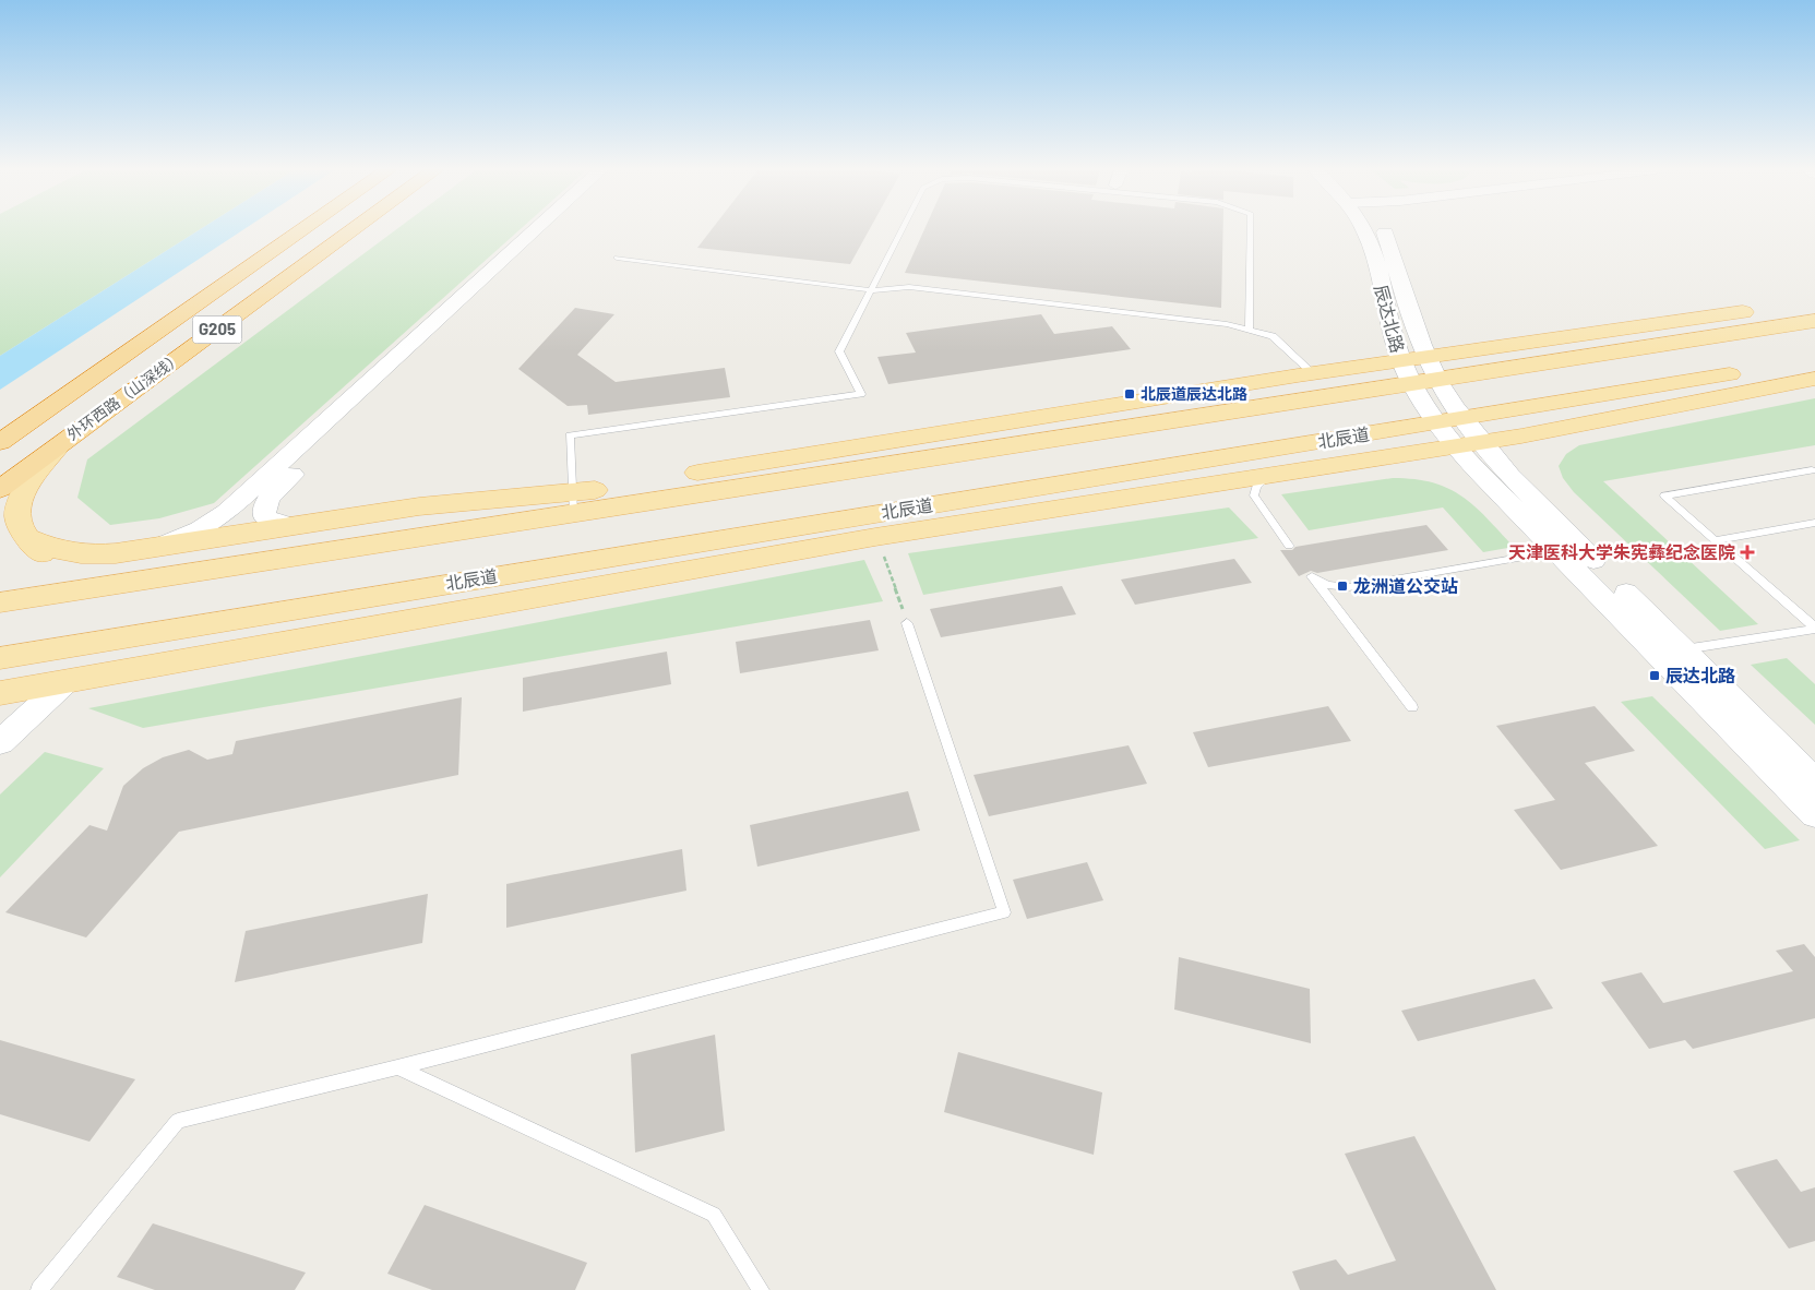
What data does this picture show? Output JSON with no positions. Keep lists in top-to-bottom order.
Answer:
{
  "streets": {
    "highway": ["G205", "外环西路（山深线）"],
    "main road": ["北辰道"],
    "street": ["辰达北路"]
  },
  "crossings": [
    ["辰达北路", "北辰道"]
  ],
  "places": {
    "transit": ["北辰道辰达北路", "龙洲道公交站", "辰达北路"],
    "health": ["天津医科大学朱宪彝纪念医院"]
  }
}
